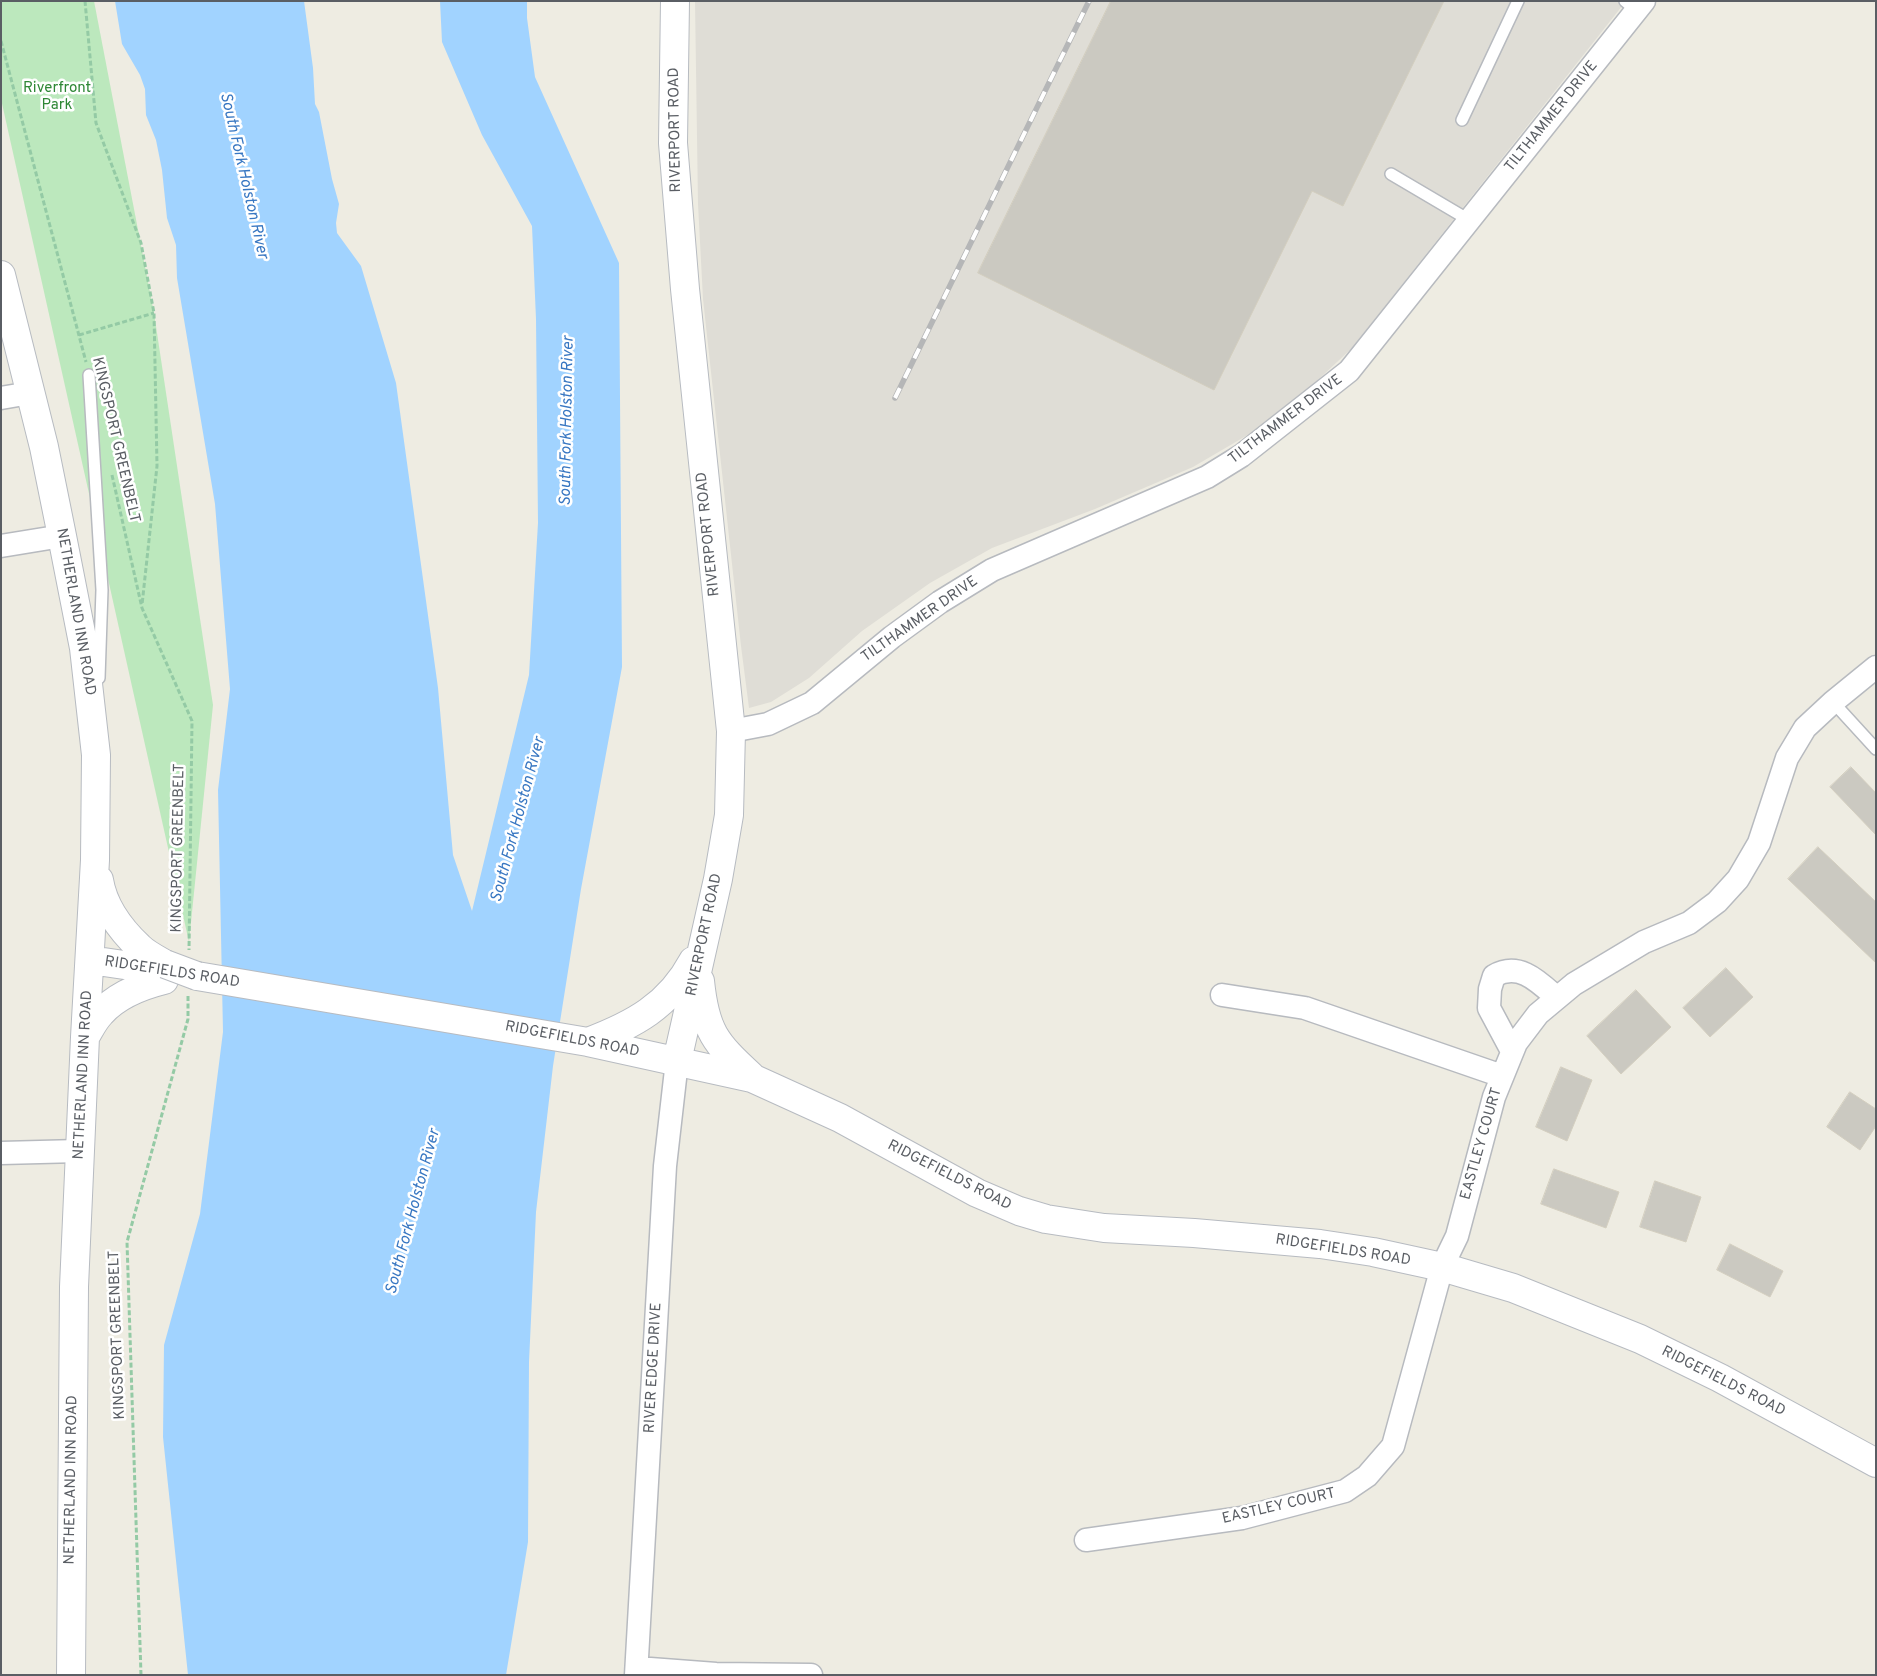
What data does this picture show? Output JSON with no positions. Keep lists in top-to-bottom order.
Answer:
{
  "streets": {
    "main road": ["RIVERPORT ROAD", "NETHERLAND INN ROAD", "RIDGEFIELDS ROAD"],
    "street": ["TILTHAMMER DRIVE", "EASTLEY COURT", "RIVER EDGE DRIVE"],
    "path": ["KINGSPORT GREENBELT"]
  },
  "crossings": [
    ["TILTHAMMER DRIVE", "RIVERPORT ROAD"],
    ["RIVERPORT ROAD", "RIDGEFIELDS ROAD"],
    ["RIVERPORT ROAD", "RIVER EDGE DRIVE"],
    ["KINGSPORT GREENBELT", "RIDGEFIELDS ROAD"],
    ["NETHERLAND INN ROAD", "RIDGEFIELDS ROAD"],
    ["RIDGEFIELDS ROAD", "EASTLEY COURT"],
    ["RIDGEFIELDS ROAD", "RIVER EDGE DRIVE"]
  ],
  "water": ["South Fork Holston River"],
  "parks": ["Riverfront Park"]
}
